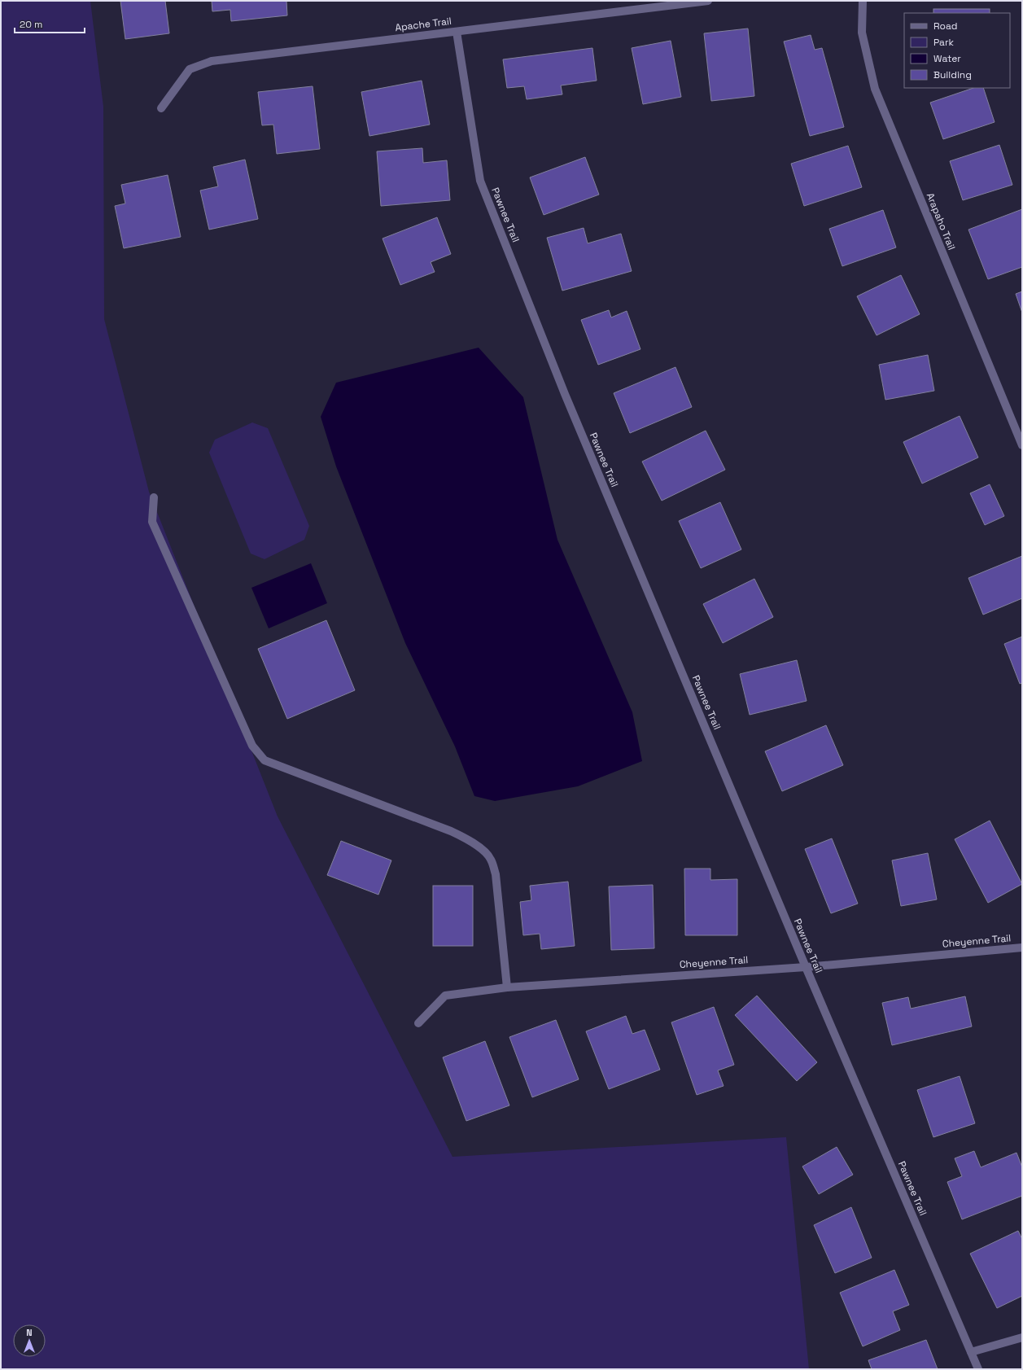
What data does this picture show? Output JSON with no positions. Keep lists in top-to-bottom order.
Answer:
{
  "streets": {
    "street": [
      "Apache Trail",
      "Pawnee Trail",
      "Arapaho Trail",
      "Cheyenne Trail"
    ]
  },
  "crossings": [
    ["Apache Trail", "Pawnee Trail"],
    ["Pawnee Trail", "Cheyenne Trail"]
  ],
  "legend": [
    "Road",
    "Park",
    "Water",
    "Building"
  ],
  "scale_bar": "20 m",
  "north": "top"
}
